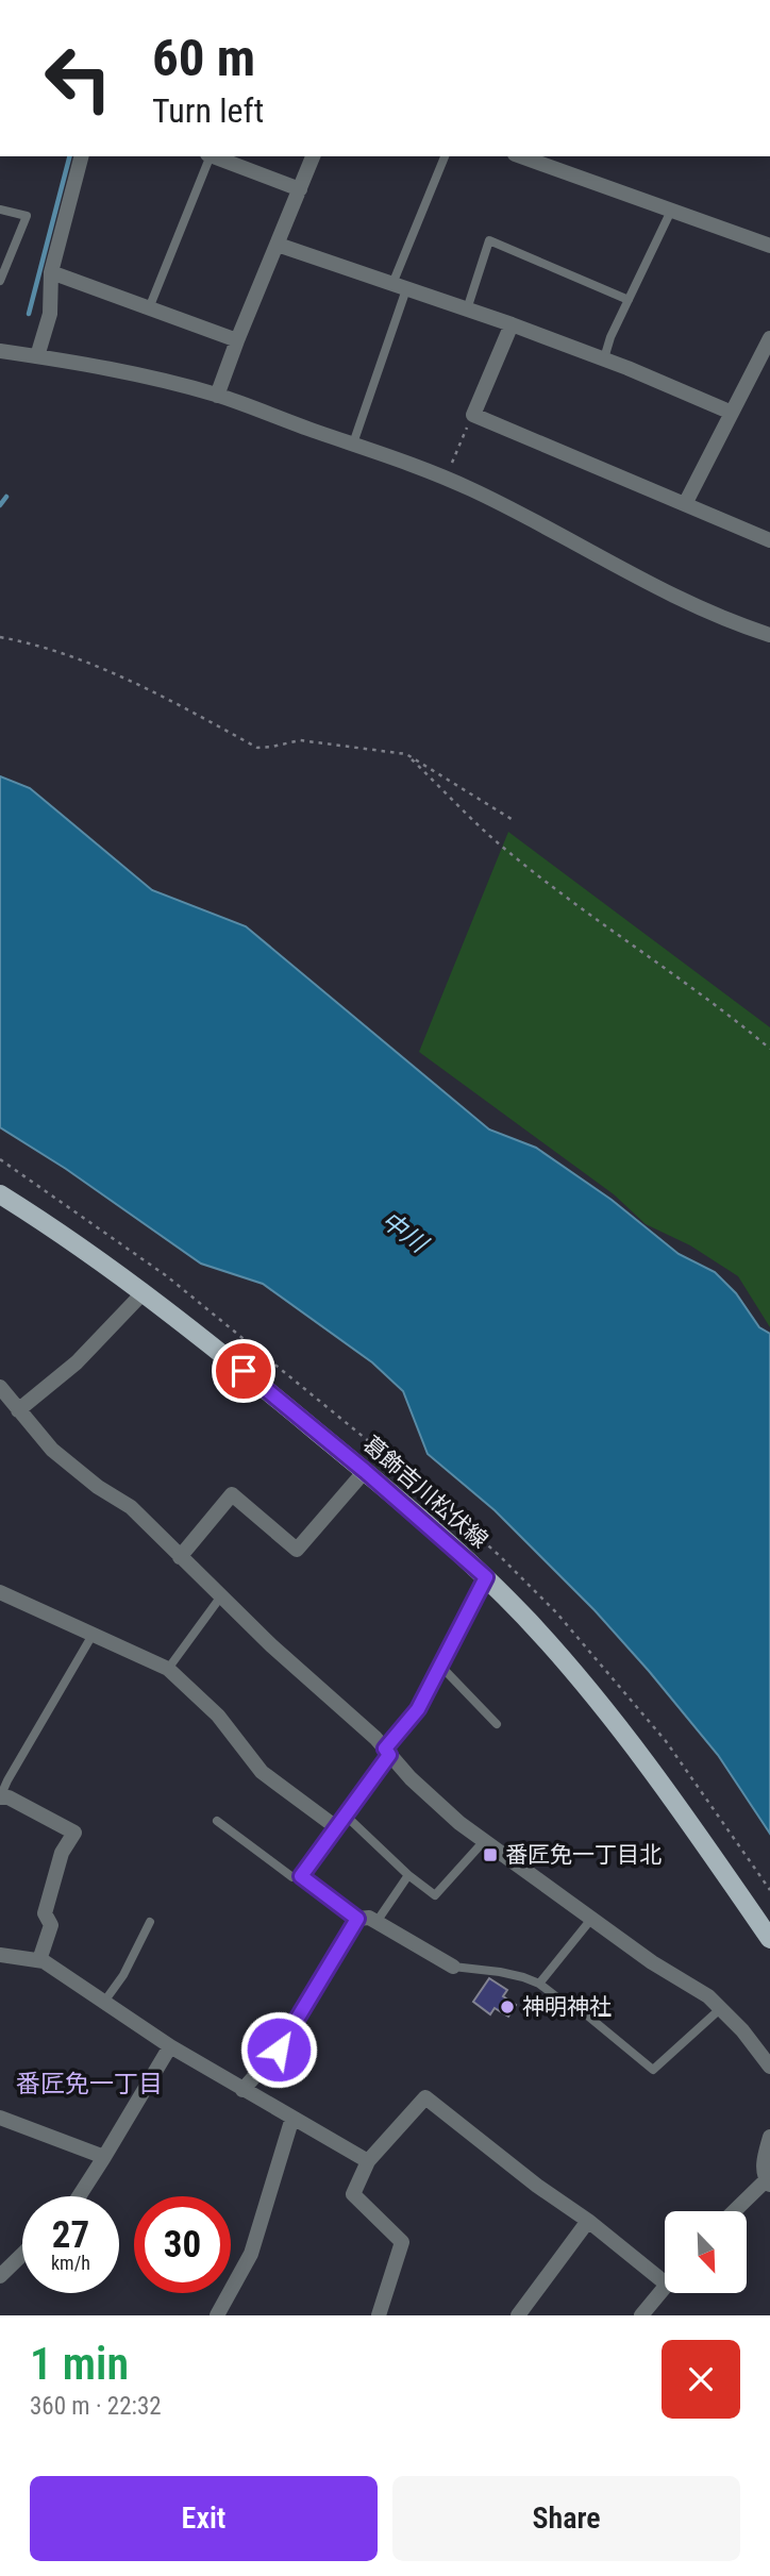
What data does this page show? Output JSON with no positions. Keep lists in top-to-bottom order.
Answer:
{
  "streets": {
    "main road": ["葛飾吉川松伏線"]
  },
  "districts": ["番匠免一丁目"],
  "water": ["中川"],
  "places": {
    "transit": ["番匠免一丁目北"],
    "other": ["神明神社"]
  },
  "north": "bottom right",
  "page": {
    "turn": ["60 m", "Turn left"],
    "speed": "27 km/h",
    "limit": "30",
    "heading": ["1 min", "360 m · 22:32"],
    "buttons": ["Exit", "Share"]
  }
}
